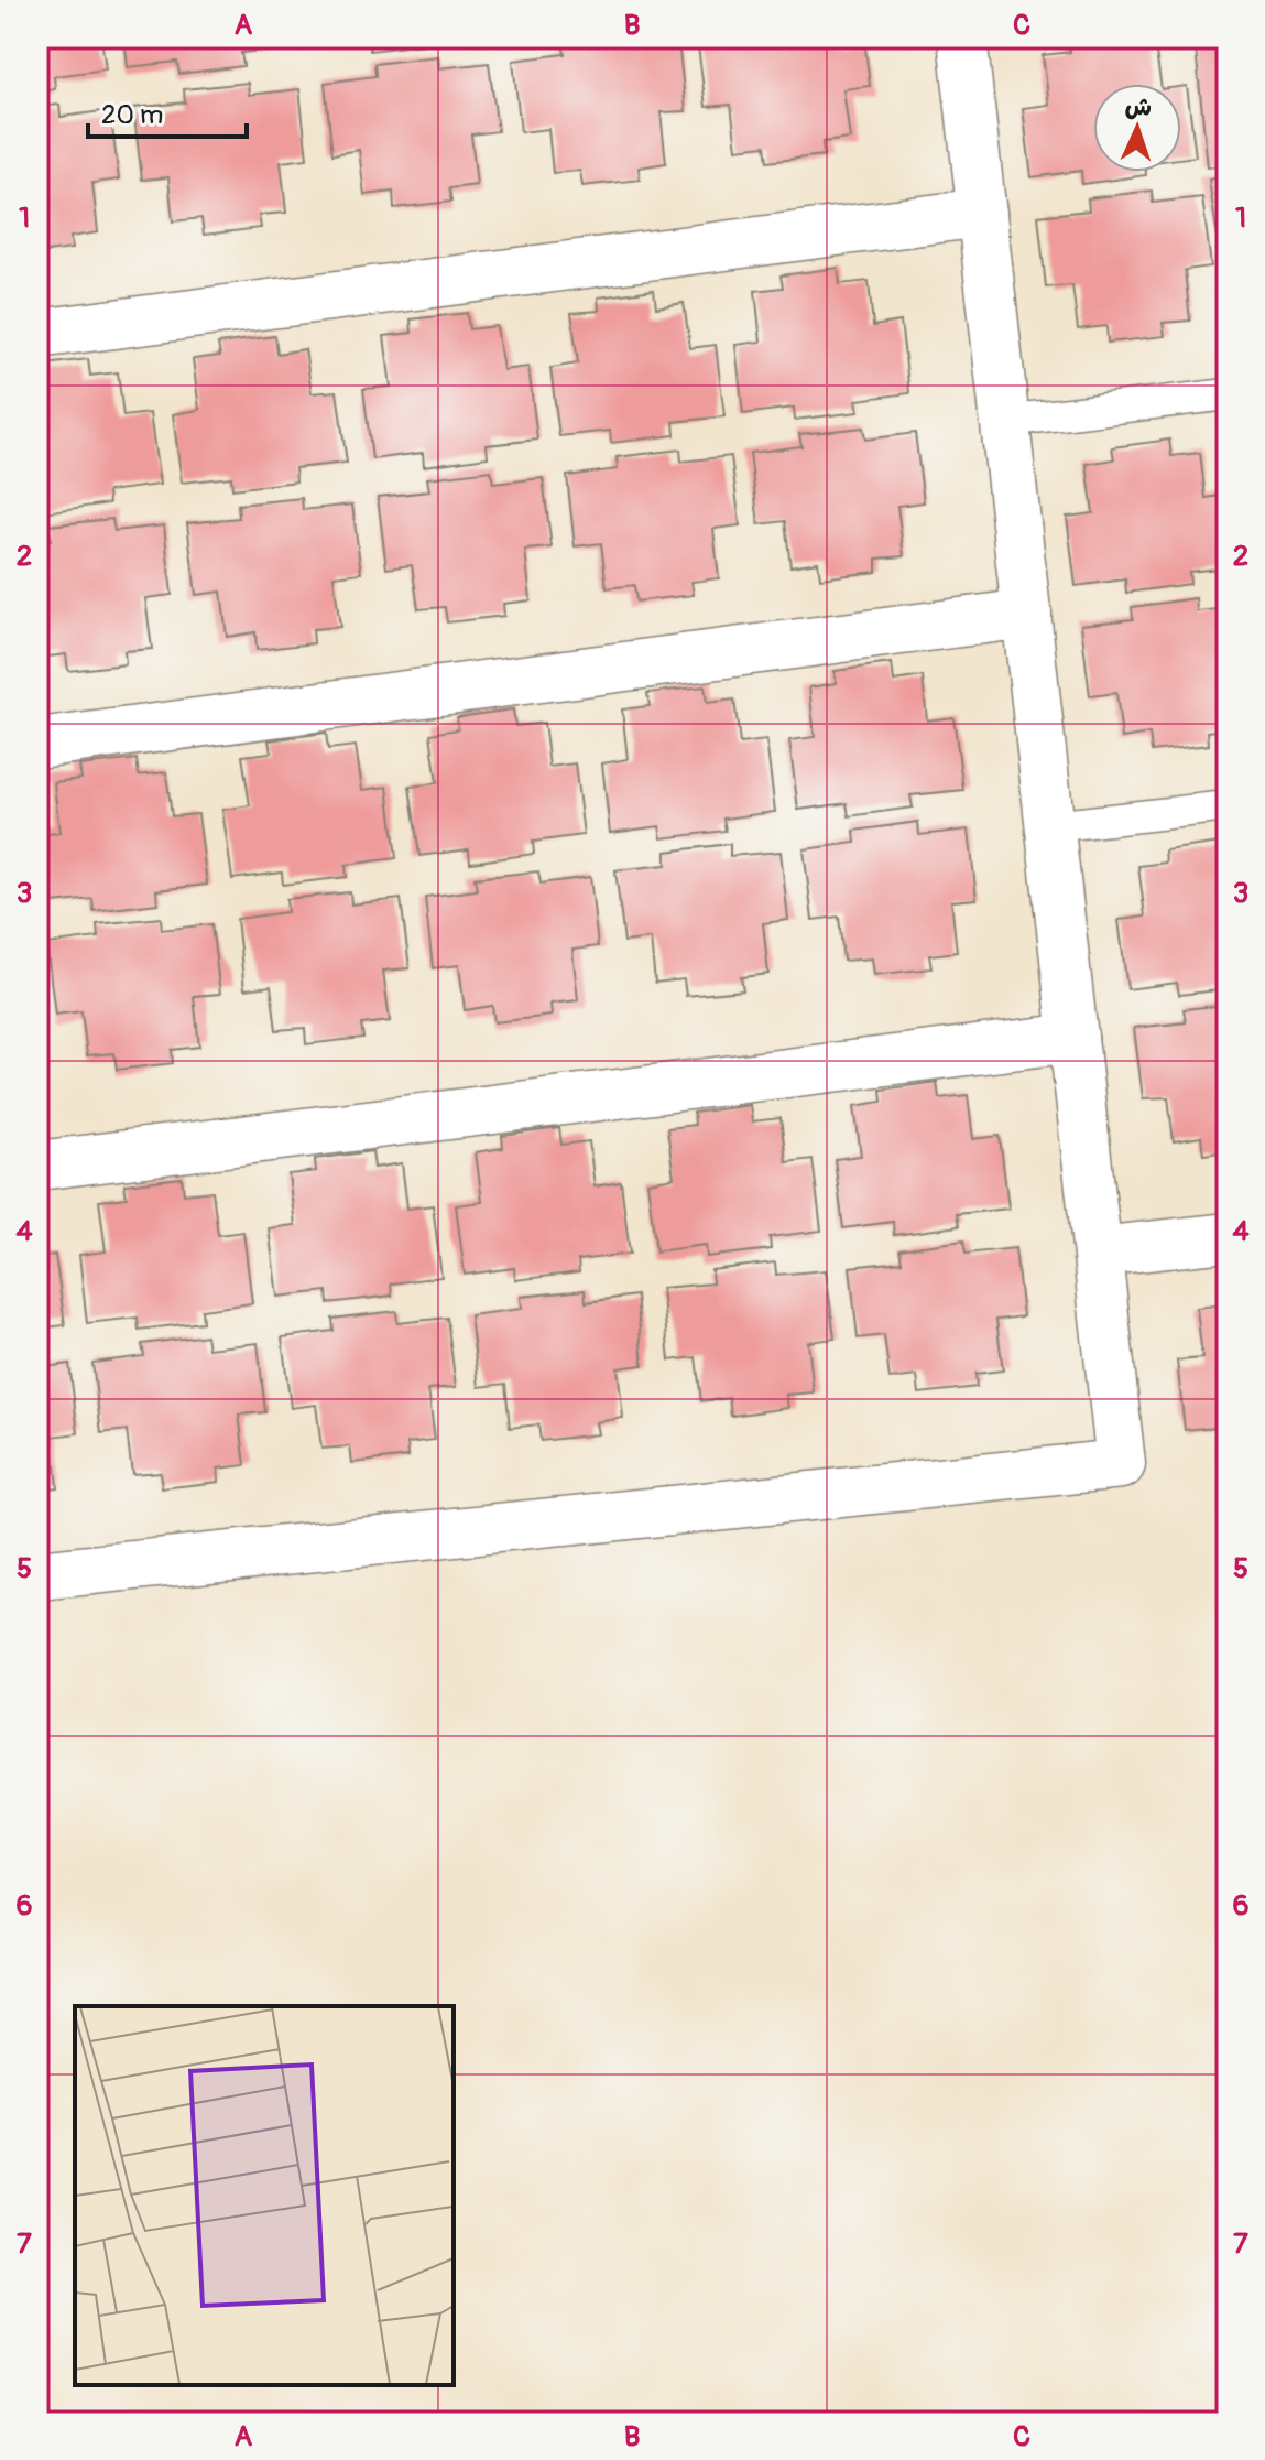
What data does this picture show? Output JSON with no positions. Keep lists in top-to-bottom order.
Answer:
{
  "scale_bar": "20 m",
  "north": "top",
  "grid": {
    "columns": ["A", "B", "C"],
    "rows": [
      "1",
      "2",
      "3",
      "4",
      "5",
      "6",
      "7"
    ]
  }
}
